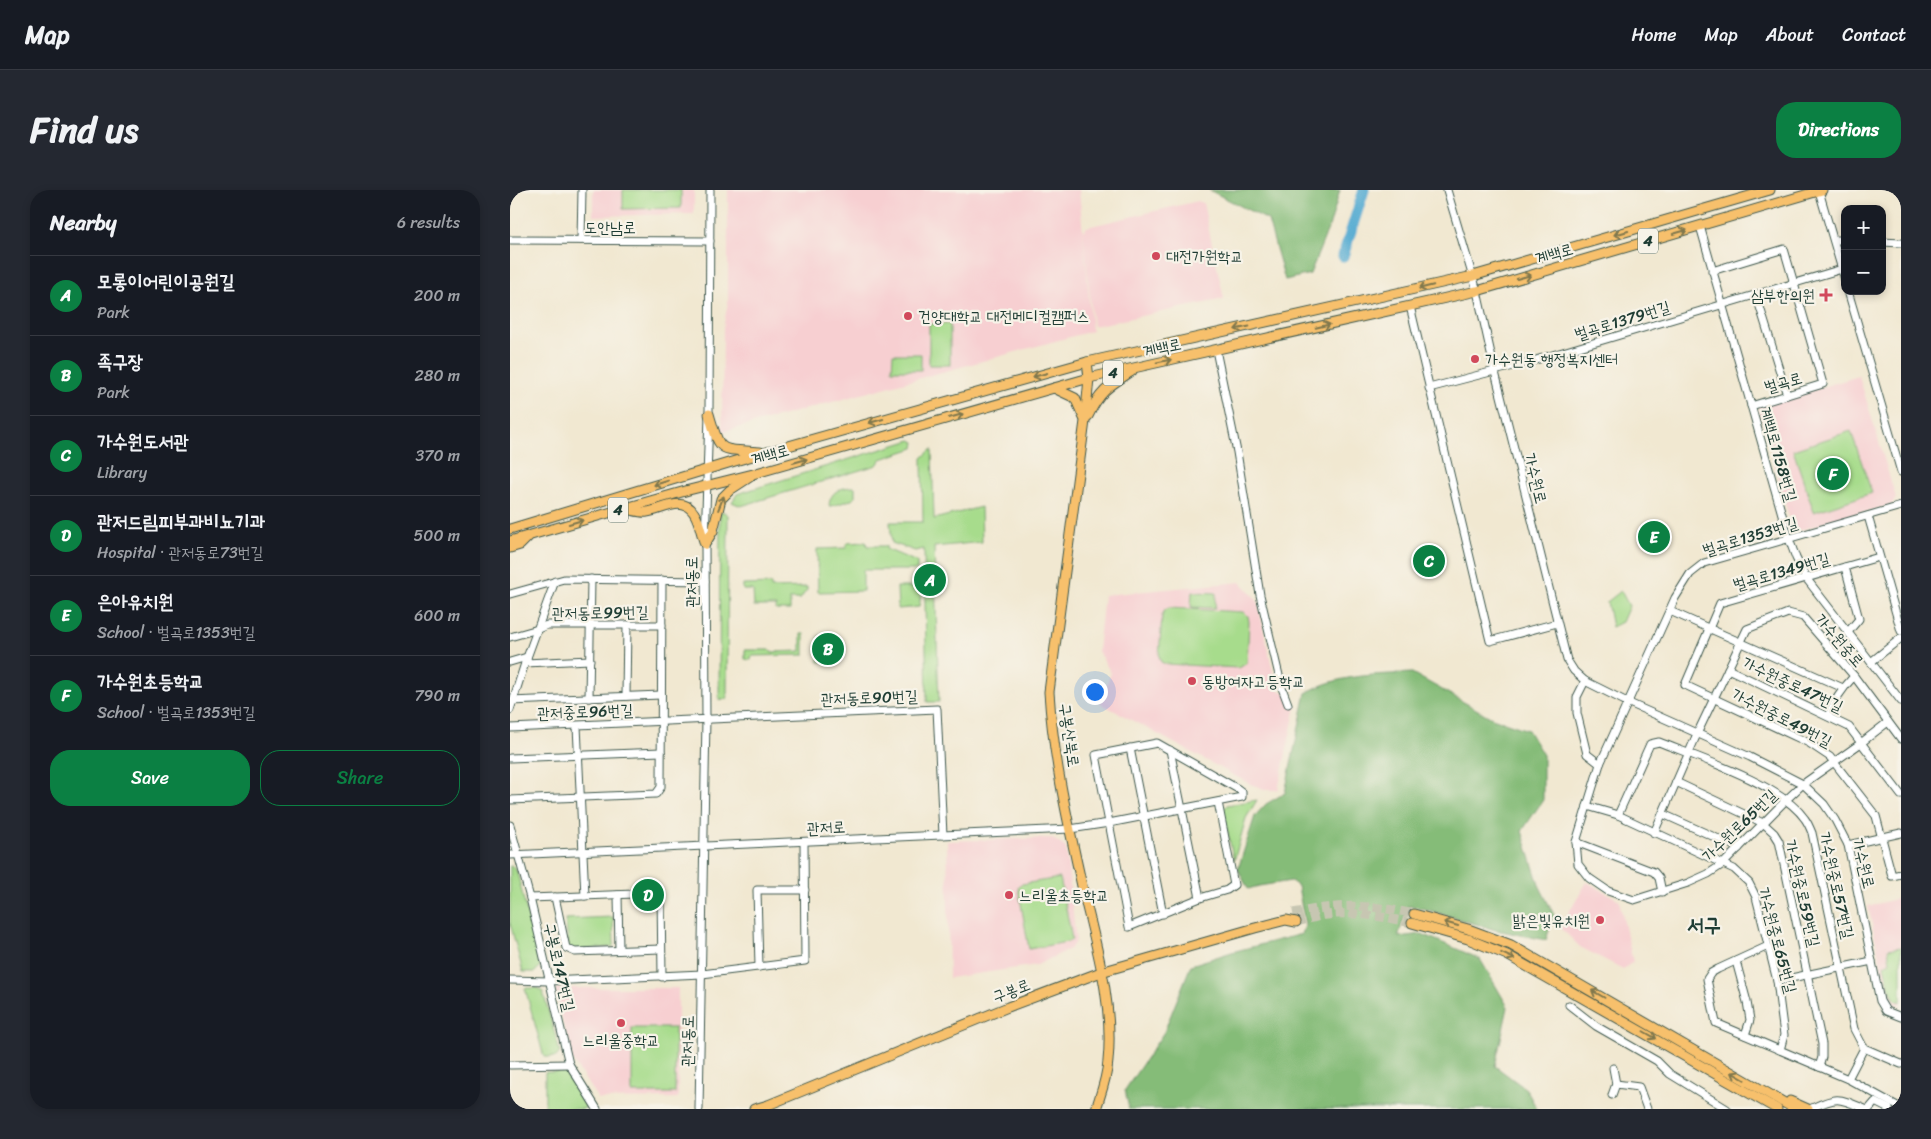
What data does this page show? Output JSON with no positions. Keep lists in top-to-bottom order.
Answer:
{
  "streets": {
    "main road": [
      "4",
      "계백로",
      "구봉산북로",
      "구봉로"
    ],
    "street": [
      "도안남로",
      "벌곡로1379번길",
      "벌곡로",
      "계백로1158번길",
      "가수원로",
      "벌곡로1353번길",
      "벌곡로1349번길",
      "관저동로",
      "관저동로99번길",
      "가수원중로",
      "가수원중로47번길",
      "관저동로90번길",
      "관저중로96번길",
      "가수원중로49번길",
      "가수원로65번길",
      "관저로",
      "가수원중로57번길",
      "가수원중로59번길",
      "가수원중로65번길",
      "구봉로147번길"
    ]
  },
  "crossings": [
    ["도안남로", "관저동로"],
    ["계백로", "계백로1158번길"],
    ["계백로", "가수원로"],
    ["계백로", "관저동로"],
    ["계백로", "구봉산북로"],
    ["벌곡로1379번길", "벌곡로"],
    ["벌곡로1379번길", "계백로1158번길"],
    ["벌곡로1379번길", "가수원로"],
    ["벌곡로", "계백로1158번길"],
    ["계백로1158번길", "벌곡로1353번길"],
    ["계백로1158번길", "벌곡로1349번길"],
    ["가수원로", "벌곡로1353번길"],
    ["가수원로", "가수원중로"],
    ["가수원로", "가수원로65번길"],
    ["벌곡로1353번길", "가수원중로"],
    ["벌곡로1353번길", "가수원로65번길"],
    ["벌곡로1349번길", "가수원중로"],
    ["벌곡로1349번길", "가수원중로49번길"],
    ["관저동로", "관저동로90번길"],
    ["관저동로", "관저중로96번길"],
    ["관저동로", "관저로"],
    ["가수원중로", "가수원중로47번길"],
    ["가수원중로", "가수원중로49번길"],
    ["가수원중로", "가수원중로57번길"],
    ["가수원중로", "가수원중로59번길"],
    ["가수원중로", "가수원중로65번길"],
    ["관저동로90번길", "관저중로96번길"],
    ["관저동로90번길", "관저로"],
    ["구봉산북로", "관저로"],
    ["구봉산북로", "구봉로"],
    ["가수원로65번길", "가수원중로57번길"],
    ["가수원로65번길", "가수원중로59번길"],
    ["가수원로65번길", "가수원중로65번길"],
    ["관저로", "구봉로147번길"]
  ],
  "districts": ["서구"],
  "places": {
    "other": [
      "대전가원학교",
      "건양대학교 대전메디컬캠퍼스",
      "가수원동 행정복지센터",
      "동방여자고등학교",
      "느리울초등학교",
      "밝은빛유치원",
      "느리울중학교"
    ],
    "health": ["삼부한의원"]
  },
  "page": {
    "header": "Map",
    "nav": [
      "Home",
      "Map",
      "About",
      "Contact"
    ],
    "title": "Find us",
    "buttons": [
      "Directions",
      ["Save", "Share"]
    ],
    "heading": ["Nearby", "6 results"],
    "map_buttons": ["+", "−"],
    "list": [
      {
        "mark": "A",
        "name": "모롱이어린이공원길",
        "note": "Park",
        "value": "200 m"
      },
      {
        "mark": "B",
        "name": "족구장",
        "note": "Park",
        "value": "280 m"
      },
      {
        "mark": "C",
        "name": "가수원도서관",
        "note": "Library",
        "value": "370 m"
      },
      {
        "mark": "D",
        "name": "관저드림피부과비뇨기과",
        "note": "Hospital · 관저동로73번길",
        "value": "500 m"
      },
      {
        "mark": "E",
        "name": "은아유치원",
        "note": "School · 벌곡로1353번길",
        "value": "600 m"
      },
      {
        "mark": "F",
        "name": "가수원초등학교",
        "note": "School · 벌곡로1353번길",
        "value": "790 m"
      }
    ],
    "pins": [
      "F",
      "E",
      "C",
      "A",
      "B",
      "D"
    ]
  }
}
